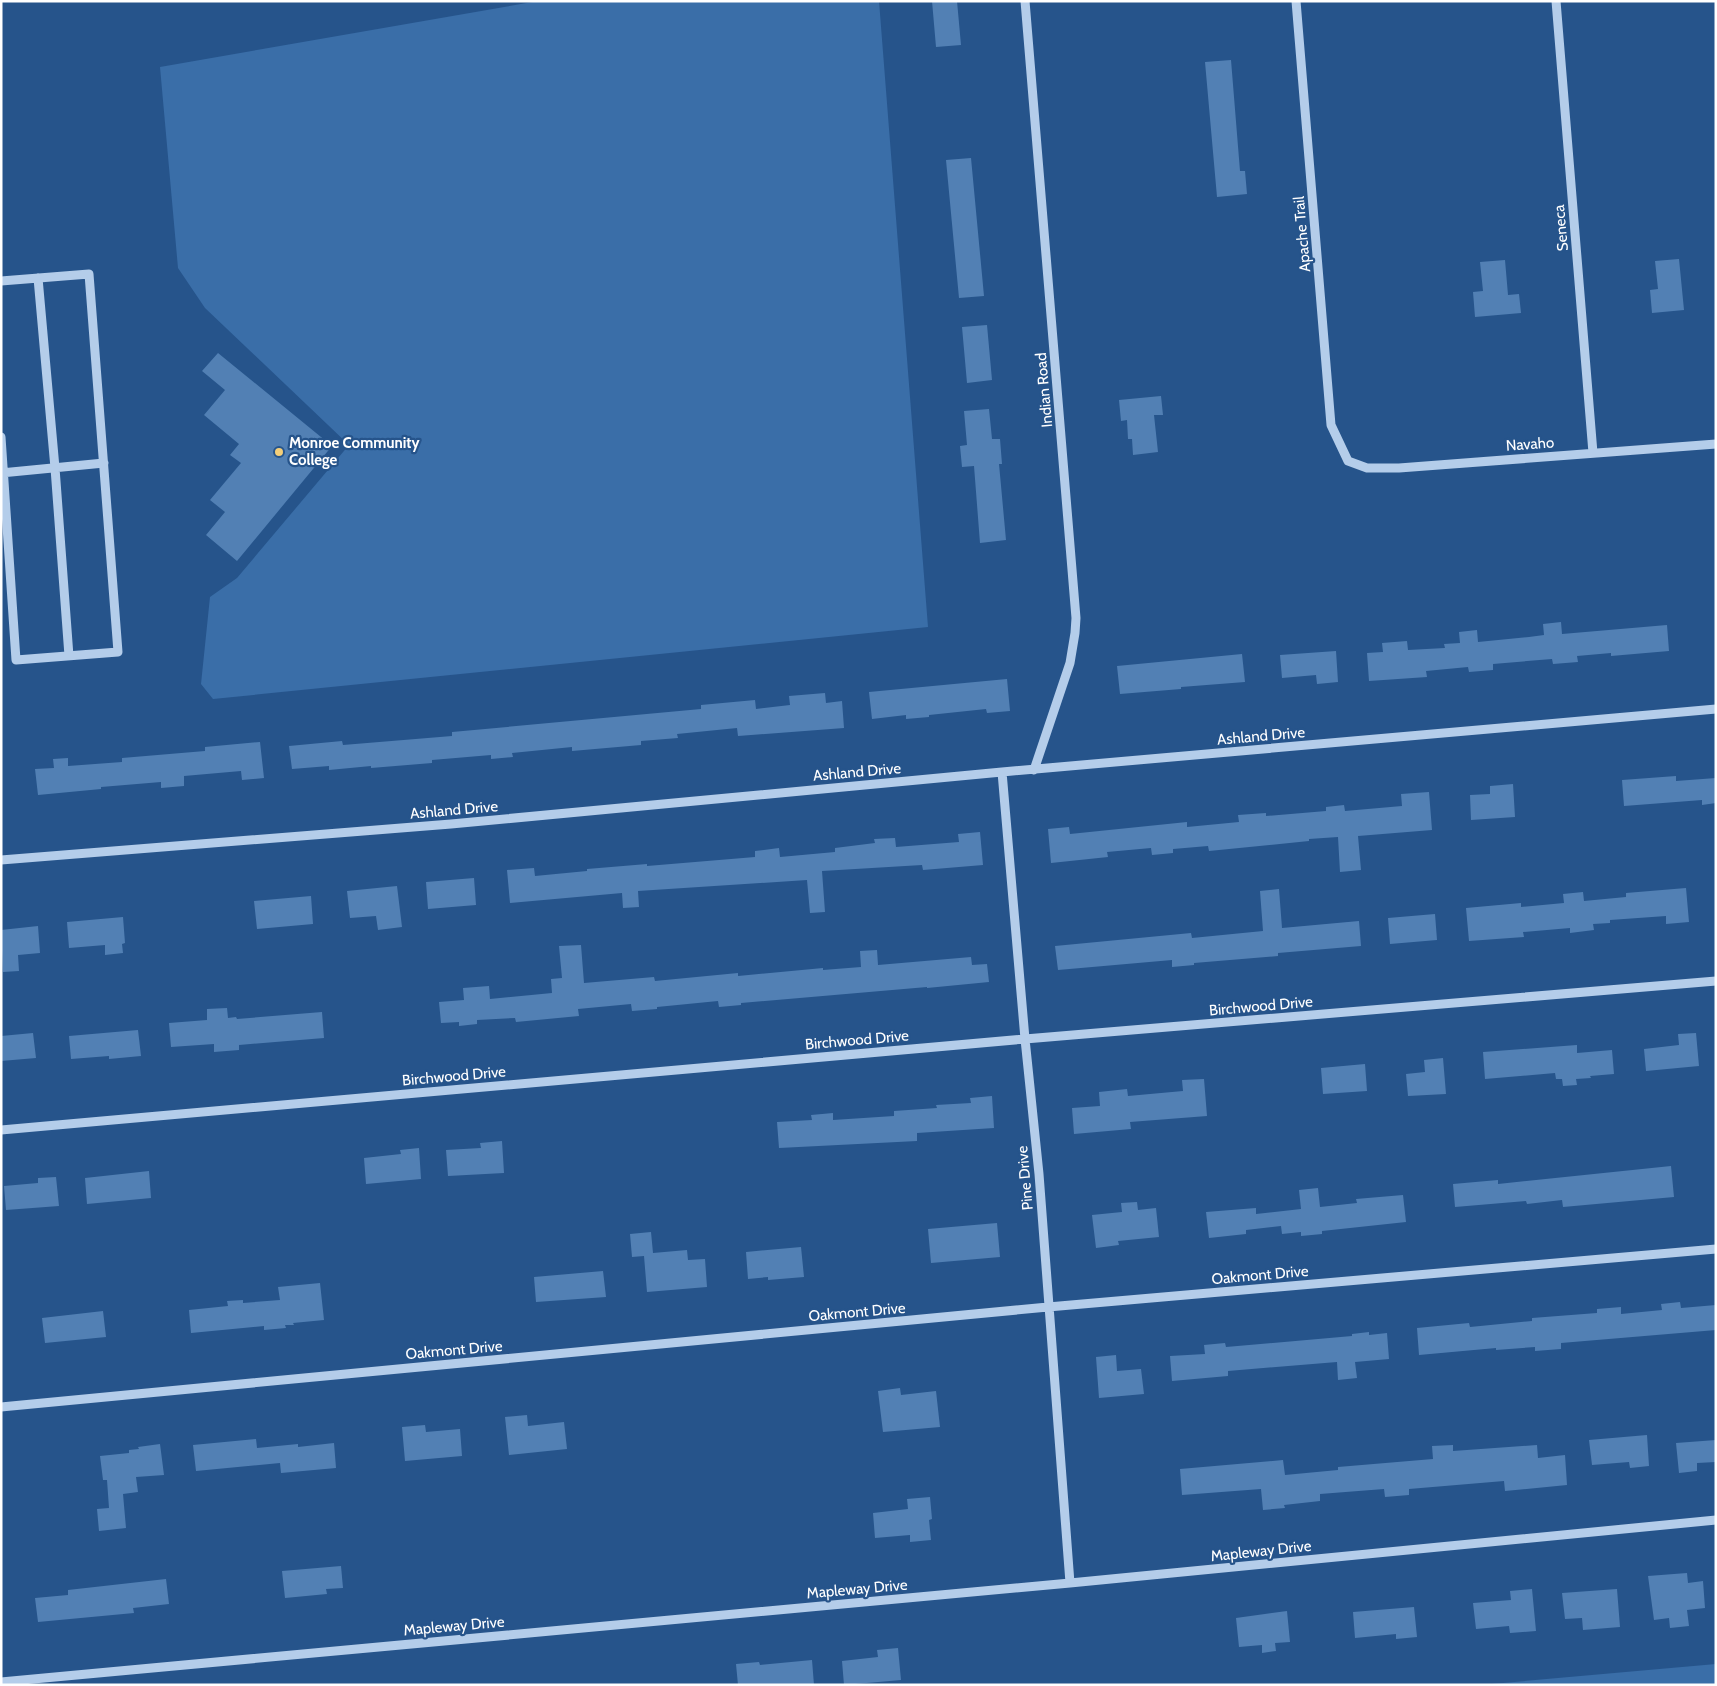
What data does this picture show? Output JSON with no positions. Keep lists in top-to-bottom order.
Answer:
{
  "streets": {
    "street": [
      "Seneca",
      "Apache Trail",
      "Indian Road",
      "Navaho",
      "Ashland Drive",
      "Birchwood Drive",
      "Pine Drive",
      "Oakmont Drive",
      "Mapleway Drive"
    ]
  },
  "crossings": [
    ["Seneca", "Navaho"],
    ["Apache Trail", "Navaho"],
    ["Indian Road", "Ashland Drive"],
    ["Ashland Drive", "Pine Drive"],
    ["Birchwood Drive", "Pine Drive"],
    ["Pine Drive", "Oakmont Drive"],
    ["Pine Drive", "Mapleway Drive"]
  ],
  "places": ["Monroe Community College"]
}
